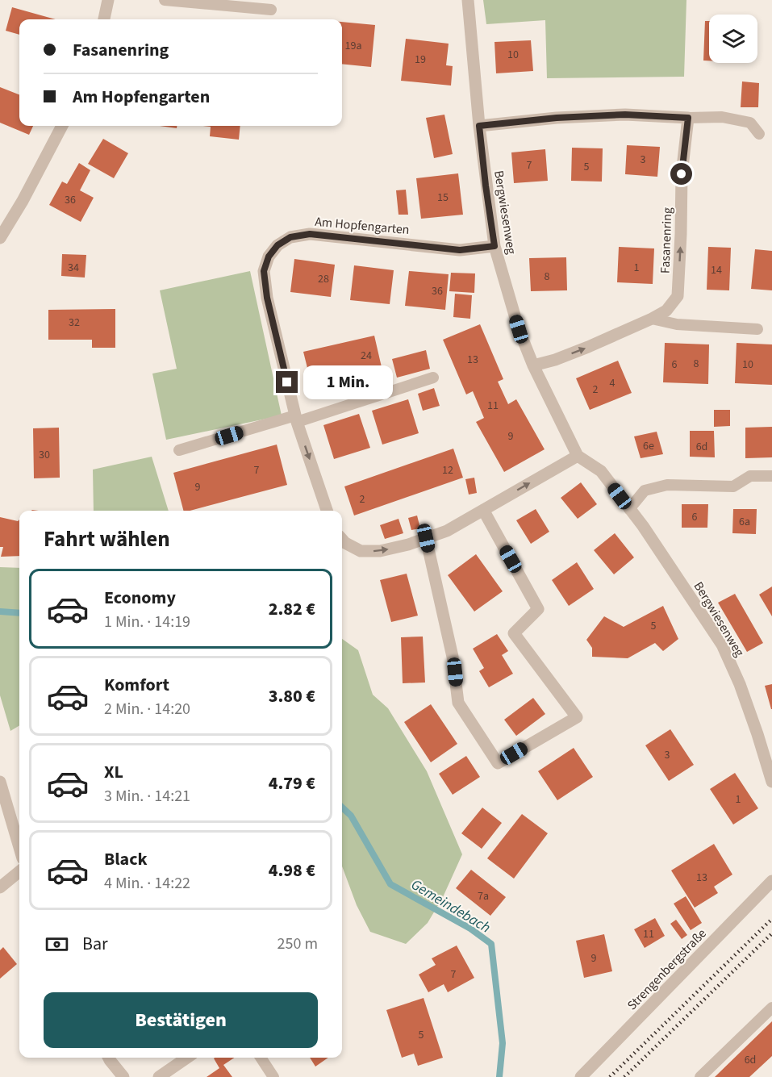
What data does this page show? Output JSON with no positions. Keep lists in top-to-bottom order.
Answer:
{
  "streets": {
    "street": [
      "Bergwiesenweg",
      "Am Hopfengarten",
      "Fasanenring",
      "Strengenbergstraße"
    ]
  },
  "crossings": [
    ["Bergwiesenweg", "Am Hopfengarten"],
    ["Bergwiesenweg", "Fasanenring"]
  ],
  "one_way": ["Fasanenring"],
  "water": ["Gemeindebach"],
  "house_numbers": [
    "19a",
    "10",
    "19",
    "3",
    "7",
    "5",
    "15",
    "36",
    "34",
    "1",
    "14",
    "8",
    "28",
    "36",
    "32",
    "24",
    "13",
    "8",
    "6",
    "10",
    "4",
    "2",
    "11",
    "9",
    "6e",
    "6d",
    "30",
    "7",
    "12",
    "9",
    "2",
    "6",
    "6a",
    "5",
    "3",
    "1",
    "13",
    "7a",
    "11",
    "9",
    "7",
    "5",
    "6d"
  ],
  "page": {
    "banner": ["Fasanenring", "Am Hopfengarten"],
    "bubble": "1 Min.",
    "heading": "Fahrt wählen",
    "list": [
      {
        "name": "Economy",
        "note": "1 Min. · 14:19",
        "value": "2.82 €"
      },
      {
        "name": "Komfort",
        "note": "2 Min. · 14:20",
        "value": "3.80 €"
      },
      {
        "name": "XL",
        "note": "3 Min. · 14:21",
        "value": "4.79 €"
      },
      {
        "name": "Black",
        "note": "4 Min. · 14:22",
        "value": "4.98 €"
      }
    ],
    "pay": ["Bar", "250 m"],
    "buttons": "Bestätigen"
  }
}
